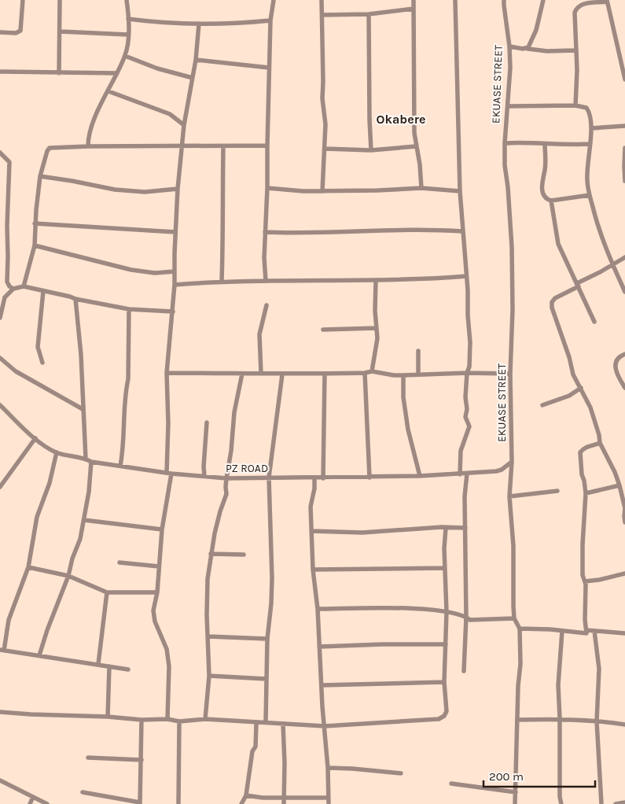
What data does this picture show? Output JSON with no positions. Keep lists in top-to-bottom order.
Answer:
{
  "streets": {
    "street": ["EKUASE STREET", "PZ ROAD"]
  },
  "crossings": [
    ["EKUASE STREET", "PZ ROAD"]
  ],
  "districts": ["Okabere"],
  "scale_bar": "200 m"
}
